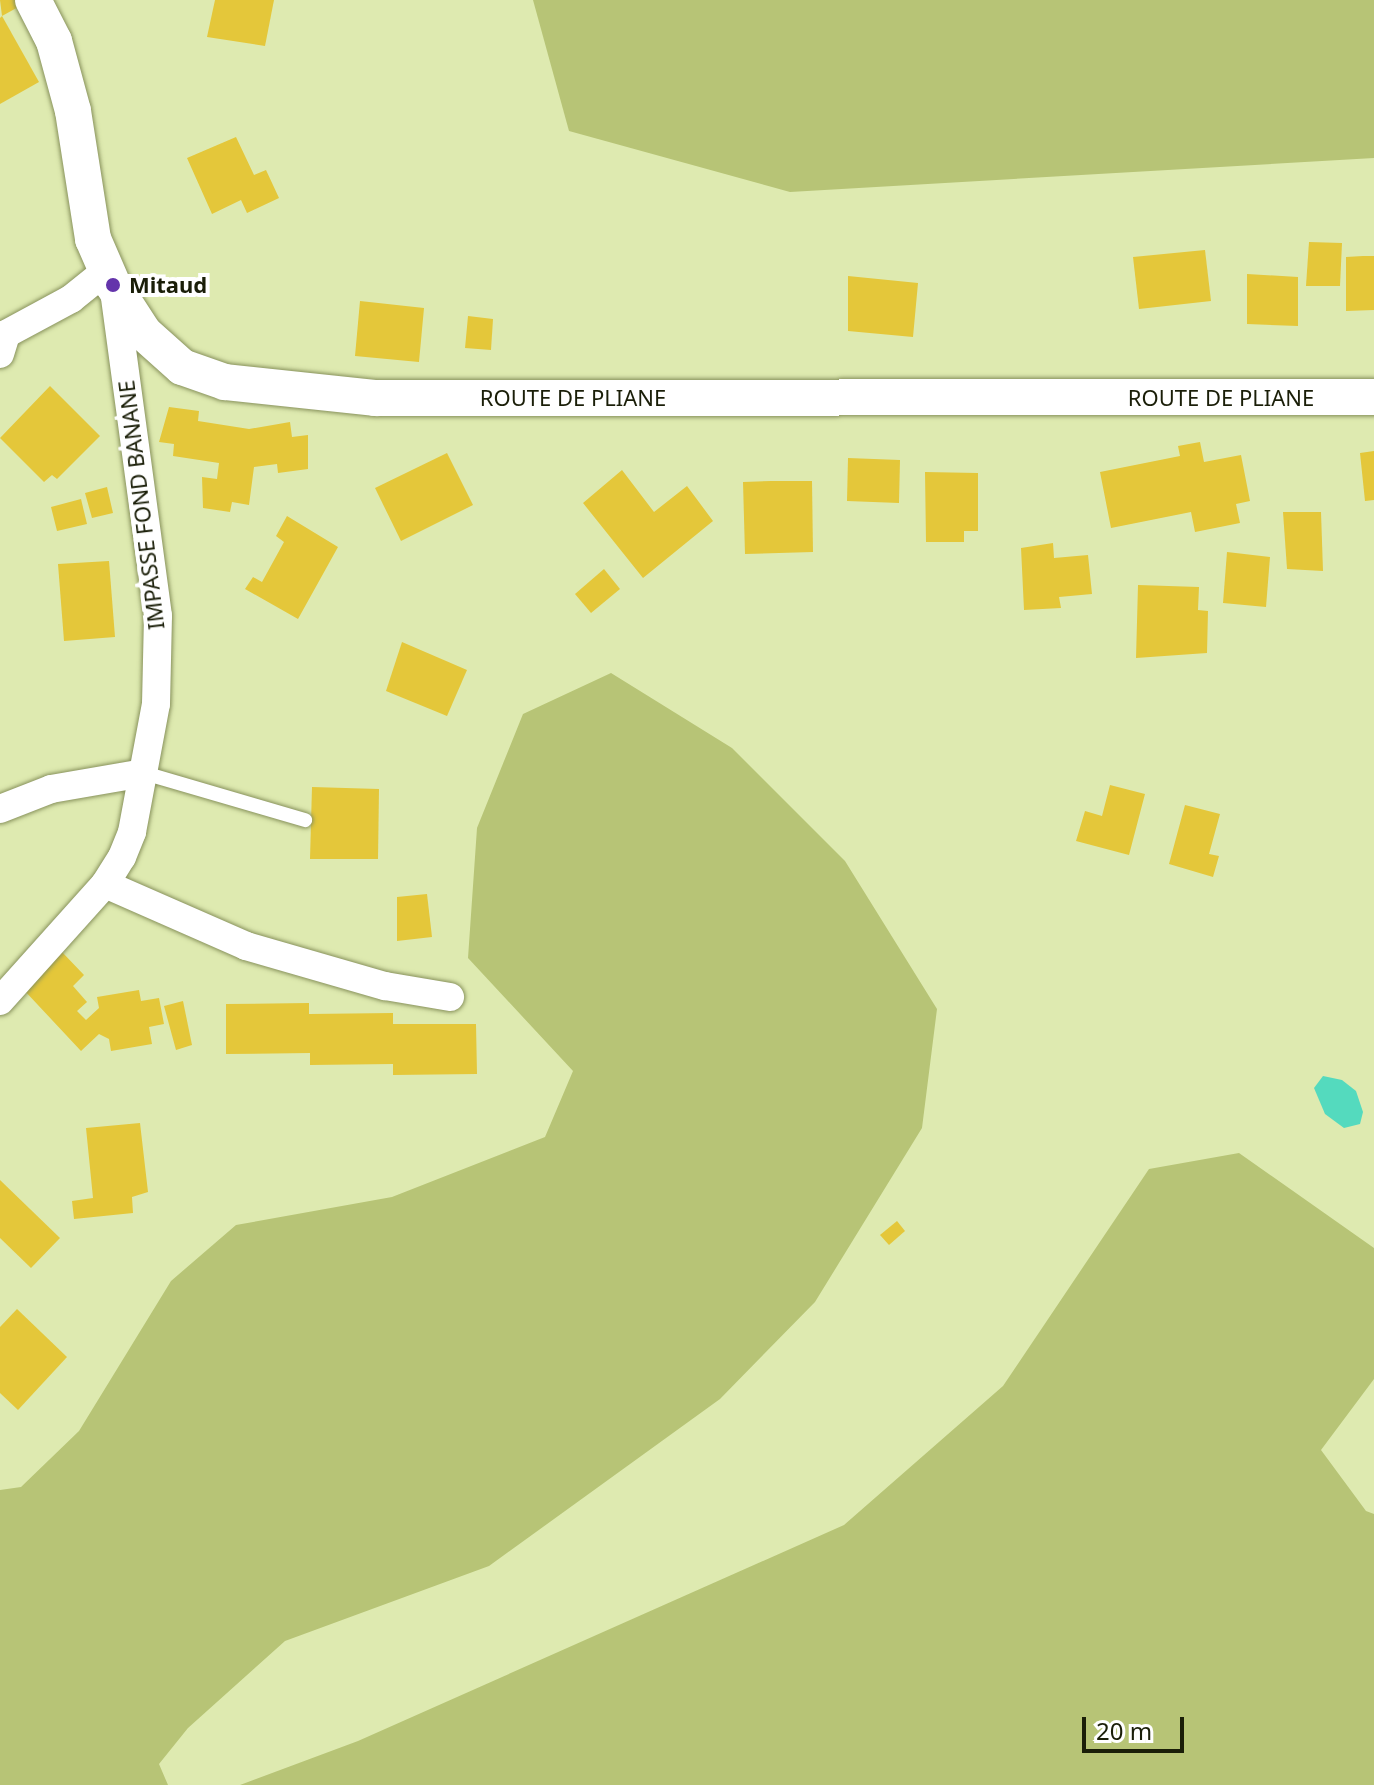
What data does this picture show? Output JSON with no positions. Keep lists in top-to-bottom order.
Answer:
{
  "streets": {
    "street": ["ROUTE DE PLIANE", "IMPASSE FOND BANANE"]
  },
  "crossings": [
    ["ROUTE DE PLIANE", "IMPASSE FOND BANANE"]
  ],
  "places": ["Mitaud"],
  "scale_bar": "20 m"
}
